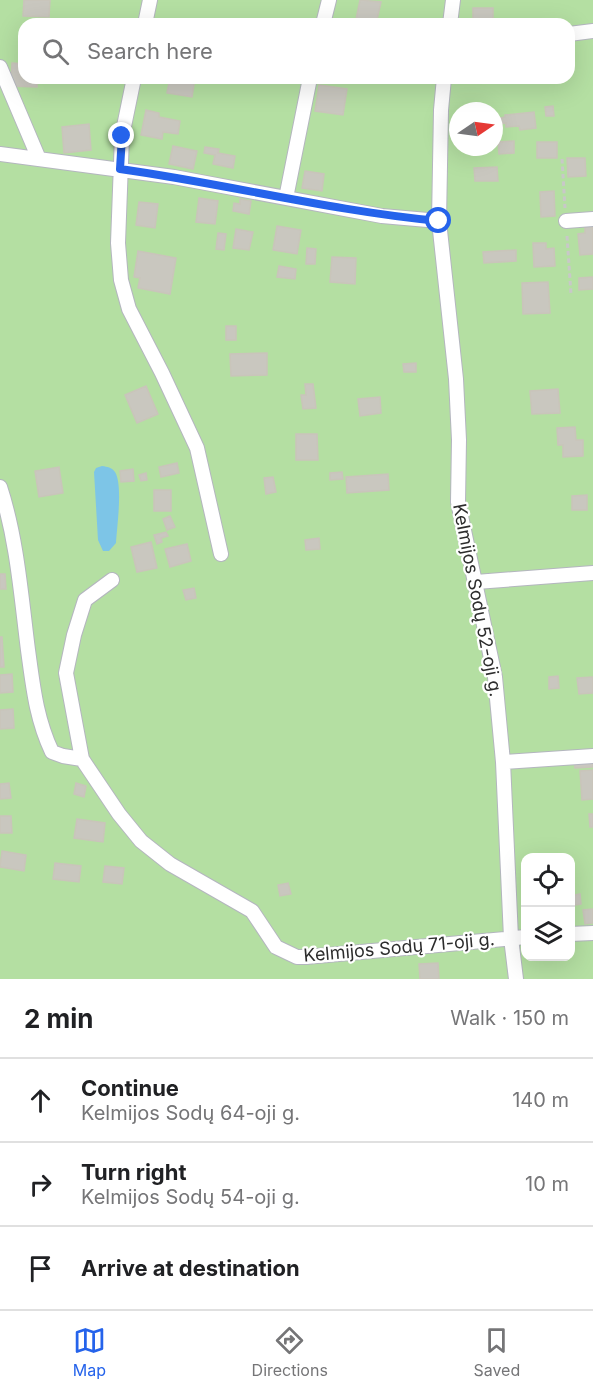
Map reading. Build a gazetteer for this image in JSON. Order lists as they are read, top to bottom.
{
  "streets": {
    "street": ["Kelmijos Sodų 52-oji g.", "Kelmijos Sodų 71-oji g."]
  },
  "crossings": [
    ["Kelmijos Sodų 52-oji g.", "Kelmijos Sodų 71-oji g."]
  ],
  "north": "right",
  "page": {
    "search": "Search here",
    "heading": ["2 min", "Walk · 150 m"],
    "list": [
      ["Continue", "Kelmijos Sodų 64-oji g.", "140 m"],
      ["Turn right", "Kelmijos Sodų 54-oji g.", "10 m"],
      "Arrive at destination"
    ],
    "nav": ["Map", "Directions", "Saved"]
  }
}
